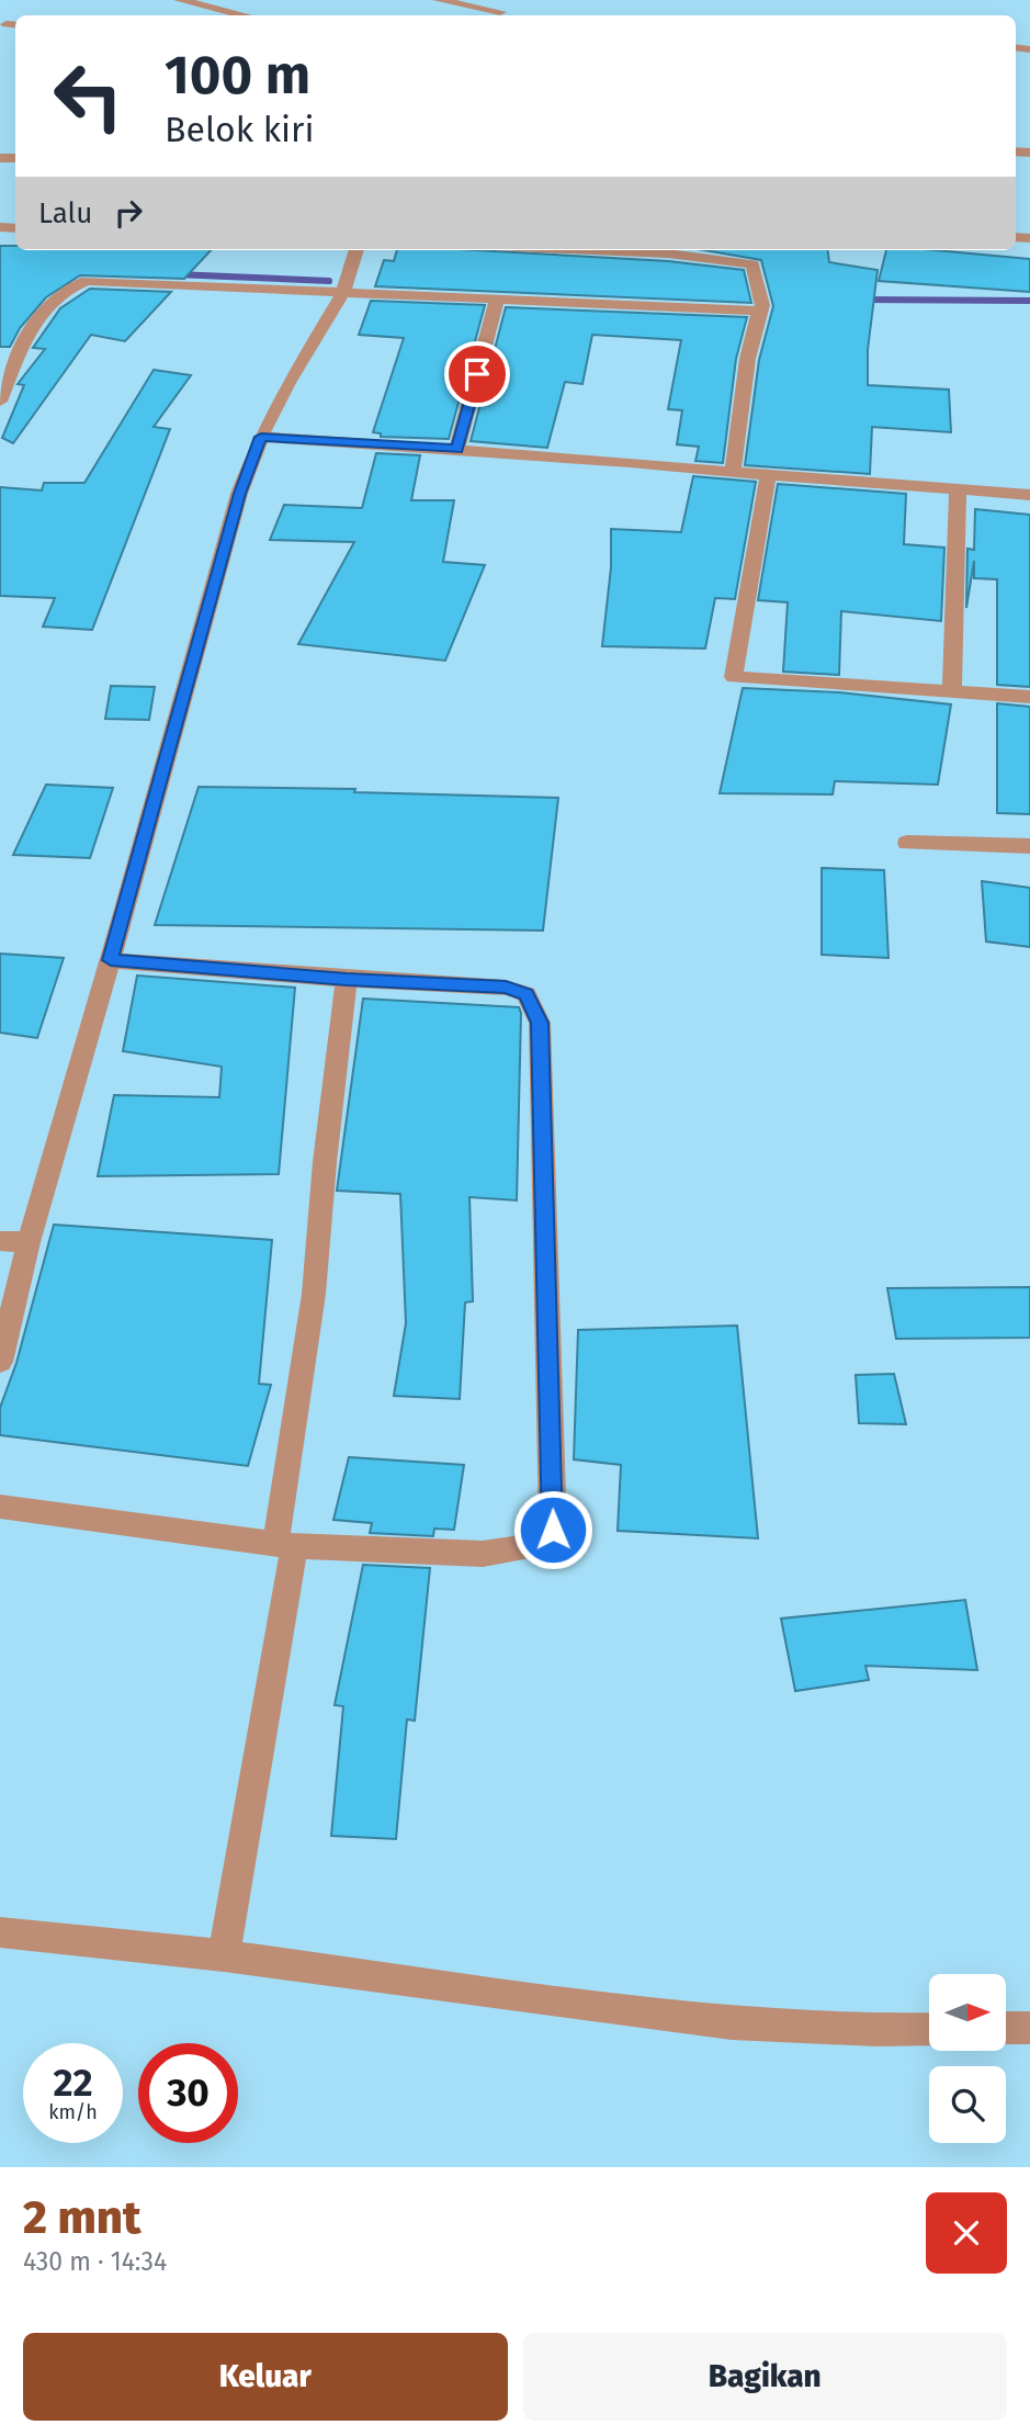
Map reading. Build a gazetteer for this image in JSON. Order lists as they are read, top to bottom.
{
  "north": "right",
  "page": {
    "turn": ["100 m", "Belok kiri"],
    "then": "Lalu",
    "speed": "22 km/h",
    "limit": "30",
    "heading": ["2 mnt", "430 m · 14:34"],
    "buttons": ["Keluar", "Bagikan"]
  }
}
